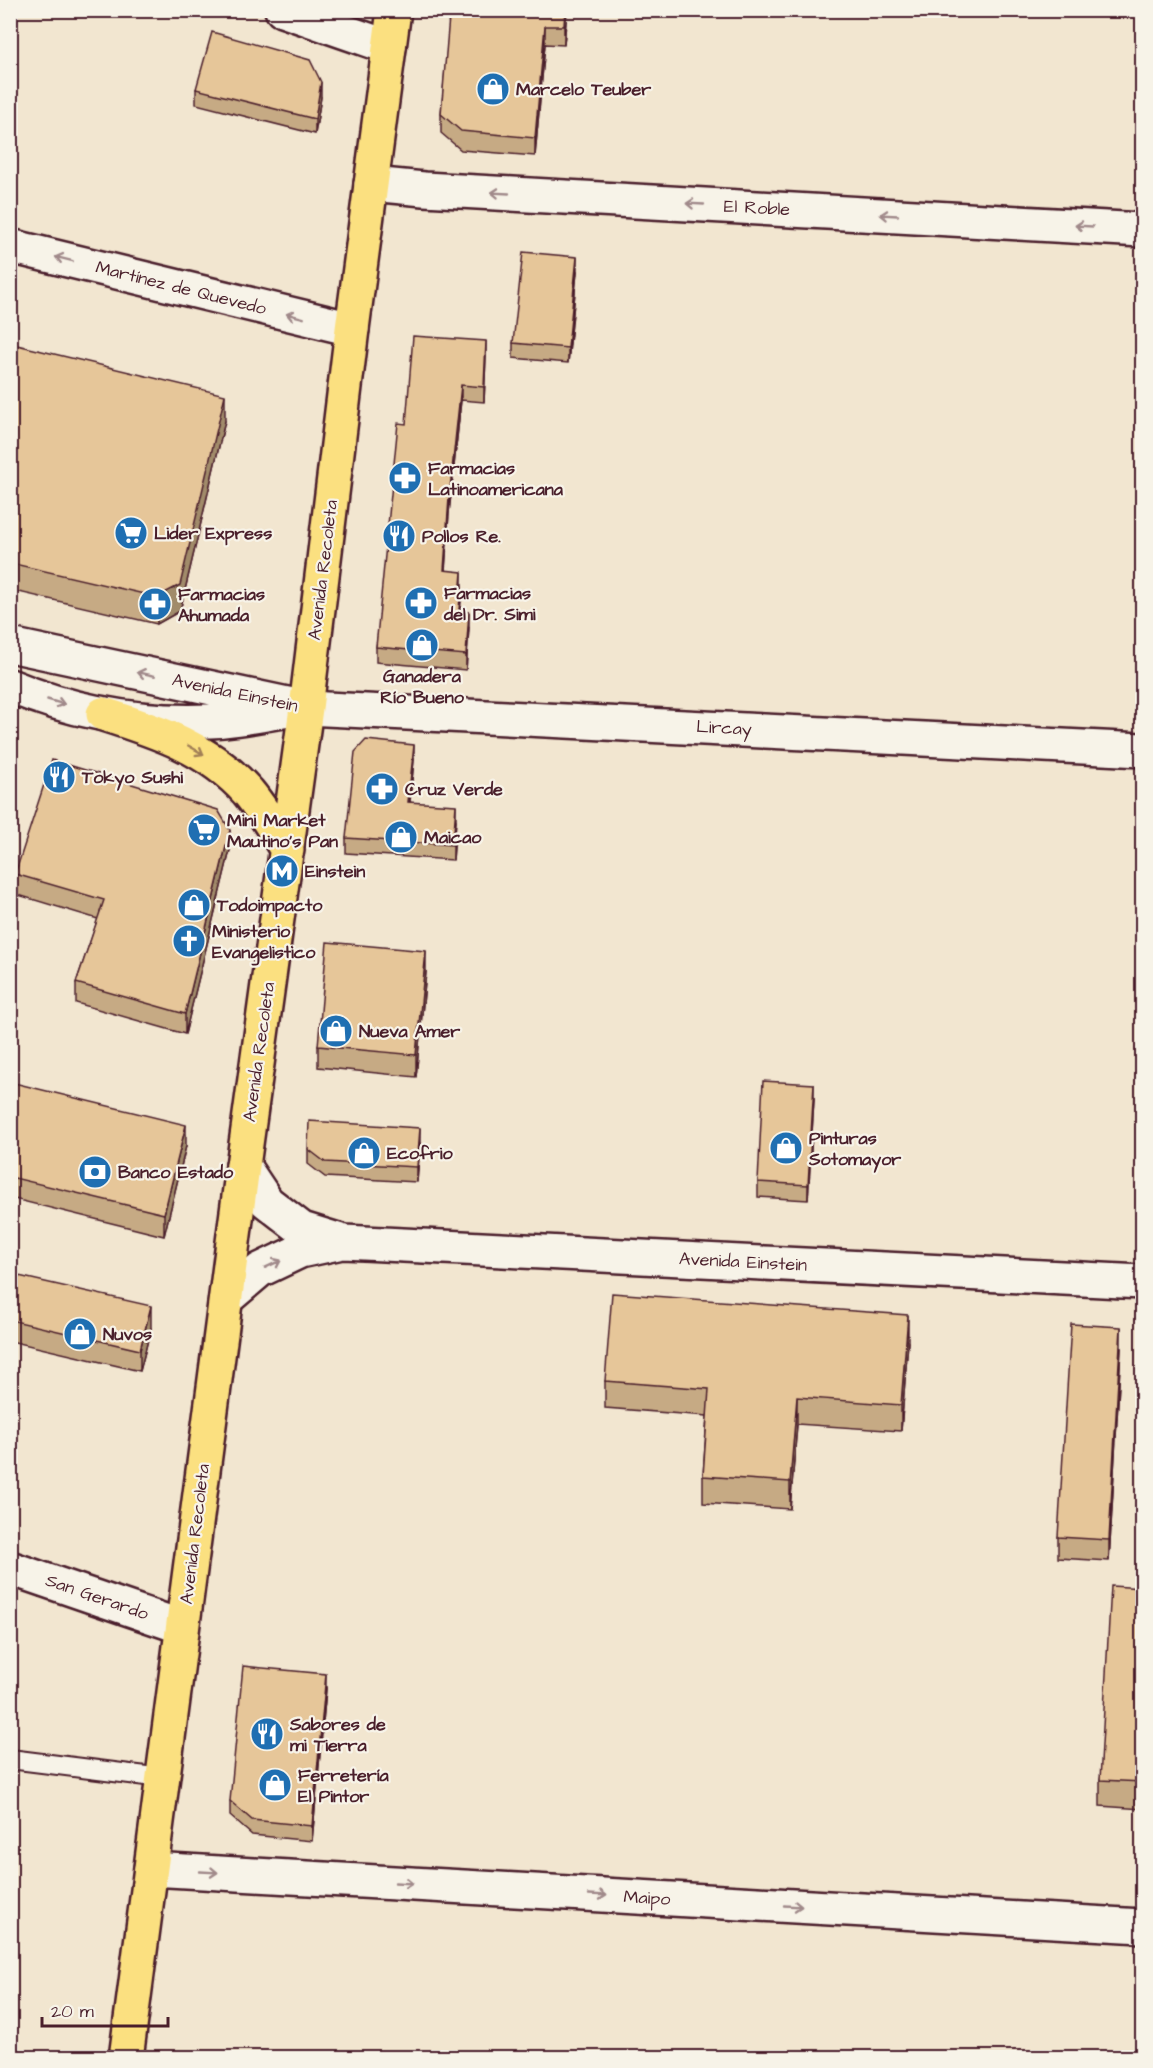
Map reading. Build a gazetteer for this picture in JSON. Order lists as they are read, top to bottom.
{
  "streets": {
    "main road": ["Avenida Recoleta"],
    "street": [
      "El Roble",
      "Martínez de Quevedo",
      "Avenida Einstein",
      "Lircay",
      "San Gerardo",
      "Maipo"
    ]
  },
  "crossings": [
    ["El Roble", "Avenida Recoleta"],
    ["Martínez de Quevedo", "Avenida Recoleta"],
    ["Avenida Recoleta", "Avenida Einstein"],
    ["Avenida Recoleta", "Lircay"],
    ["Avenida Recoleta", "San Gerardo"],
    ["Avenida Recoleta", "Maipo"],
    ["Avenida Einstein", "Lircay"]
  ],
  "one_way": ["El Roble", "Maipo"],
  "places": {
    "shop": [
      "Marcelo Teuber",
      "Ganadera Río Bueno",
      "Maicao",
      "Todoimpacto",
      "Nueva Amer",
      "Pinturas Sotomayor",
      "Ecofrio",
      "Nuvos",
      "Ferretería El Pintor"
    ],
    "pharmacy": [
      "Farmacias Latinoamericana",
      "Farmacias del Dr. Simi",
      "Farmacias Ahumada",
      "Cruz Verde"
    ],
    "supermarket": ["Lider Express", "Mini Market Mautino's Pan"],
    "restaurant": ["Pollos Re.", "Tokyo Sushi", "Sabores de mi Tierra"],
    "metro station": ["Einstein"],
    "church": ["Ministerio Evangelistico"],
    "bank": ["Banco Estado"]
  },
  "scale_bar": "20 m"
}
